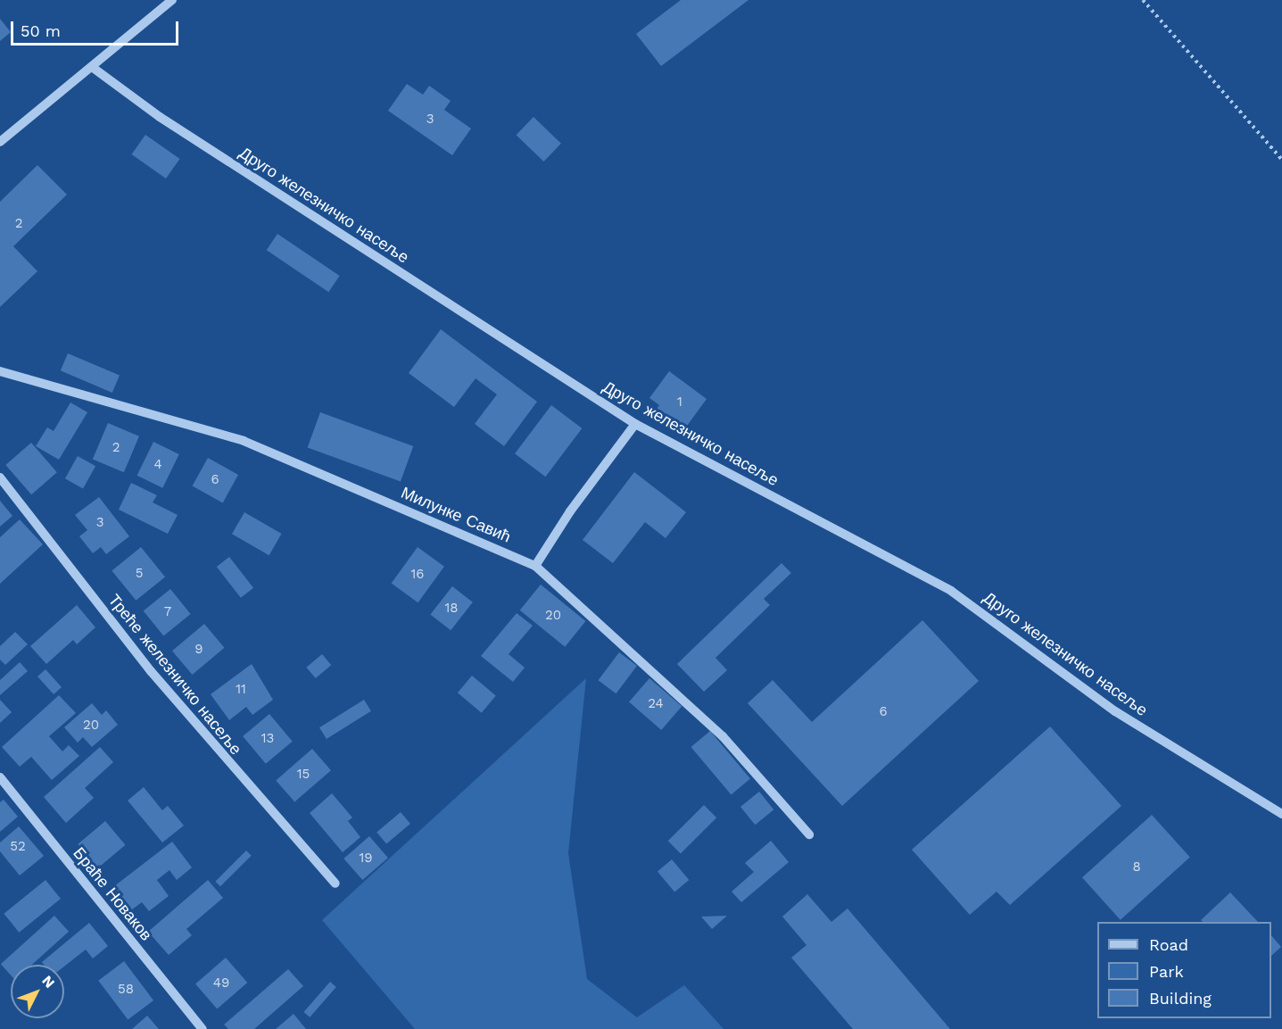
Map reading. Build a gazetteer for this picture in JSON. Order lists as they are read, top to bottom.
{
  "streets": {
    "street": [
      "Друго железничко насеље",
      "Милунке Савић",
      "Треће железничко насеље",
      "Браће Новаков"
    ]
  },
  "house_numbers": [
    "3",
    "2",
    "1",
    "2",
    "4",
    "6",
    "3",
    "5",
    "16",
    "18",
    "7",
    "20",
    "9",
    "11",
    "24",
    "6",
    "20",
    "13",
    "15",
    "52",
    "19",
    "8",
    "49",
    "58"
  ],
  "legend": ["Road", "Park", "Building"],
  "scale_bar": "50 m",
  "north": "top right"
}
